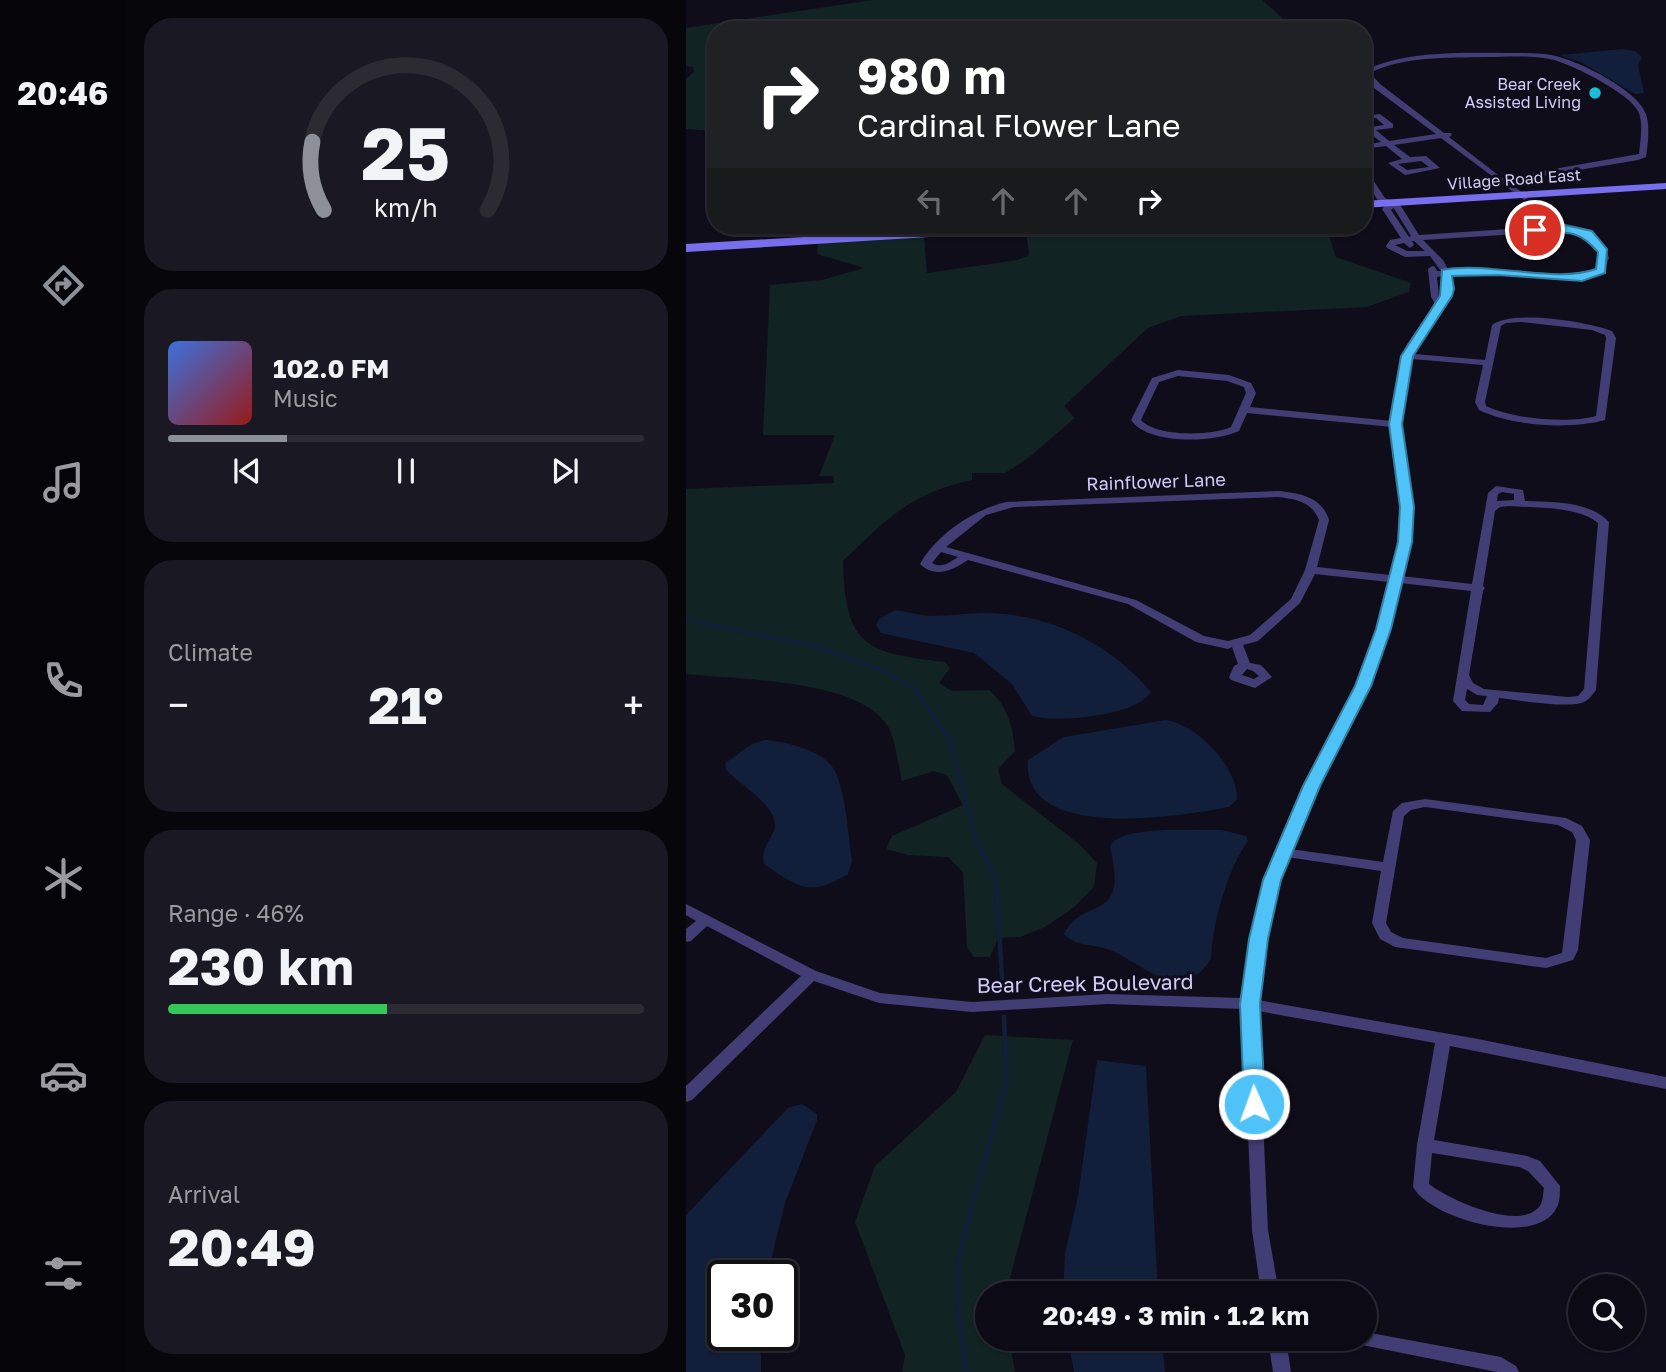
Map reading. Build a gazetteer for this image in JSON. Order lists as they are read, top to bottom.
{
  "streets": {
    "main road": ["Village Road East"],
    "street": ["Rainflower Lane", "Bear Creek Boulevard"]
  },
  "places": ["Bear Creek Assisted Living"],
  "page": {
    "tabs": "20:46",
    "turn": ["980 m", "Cardinal Flower Lane"],
    "song": ["102.0 FM", "Music"],
    "tile": [
      "Climate",
      ["Range · 46%", "230 km"],
      ["Arrival", "20:49"]
    ],
    "heat": ["−", "21°", "+"],
    "limit": "30",
    "trip": "20:49 · 3 min · 1.2 km",
    "gauge": ["25", "km/h"]
  }
}
